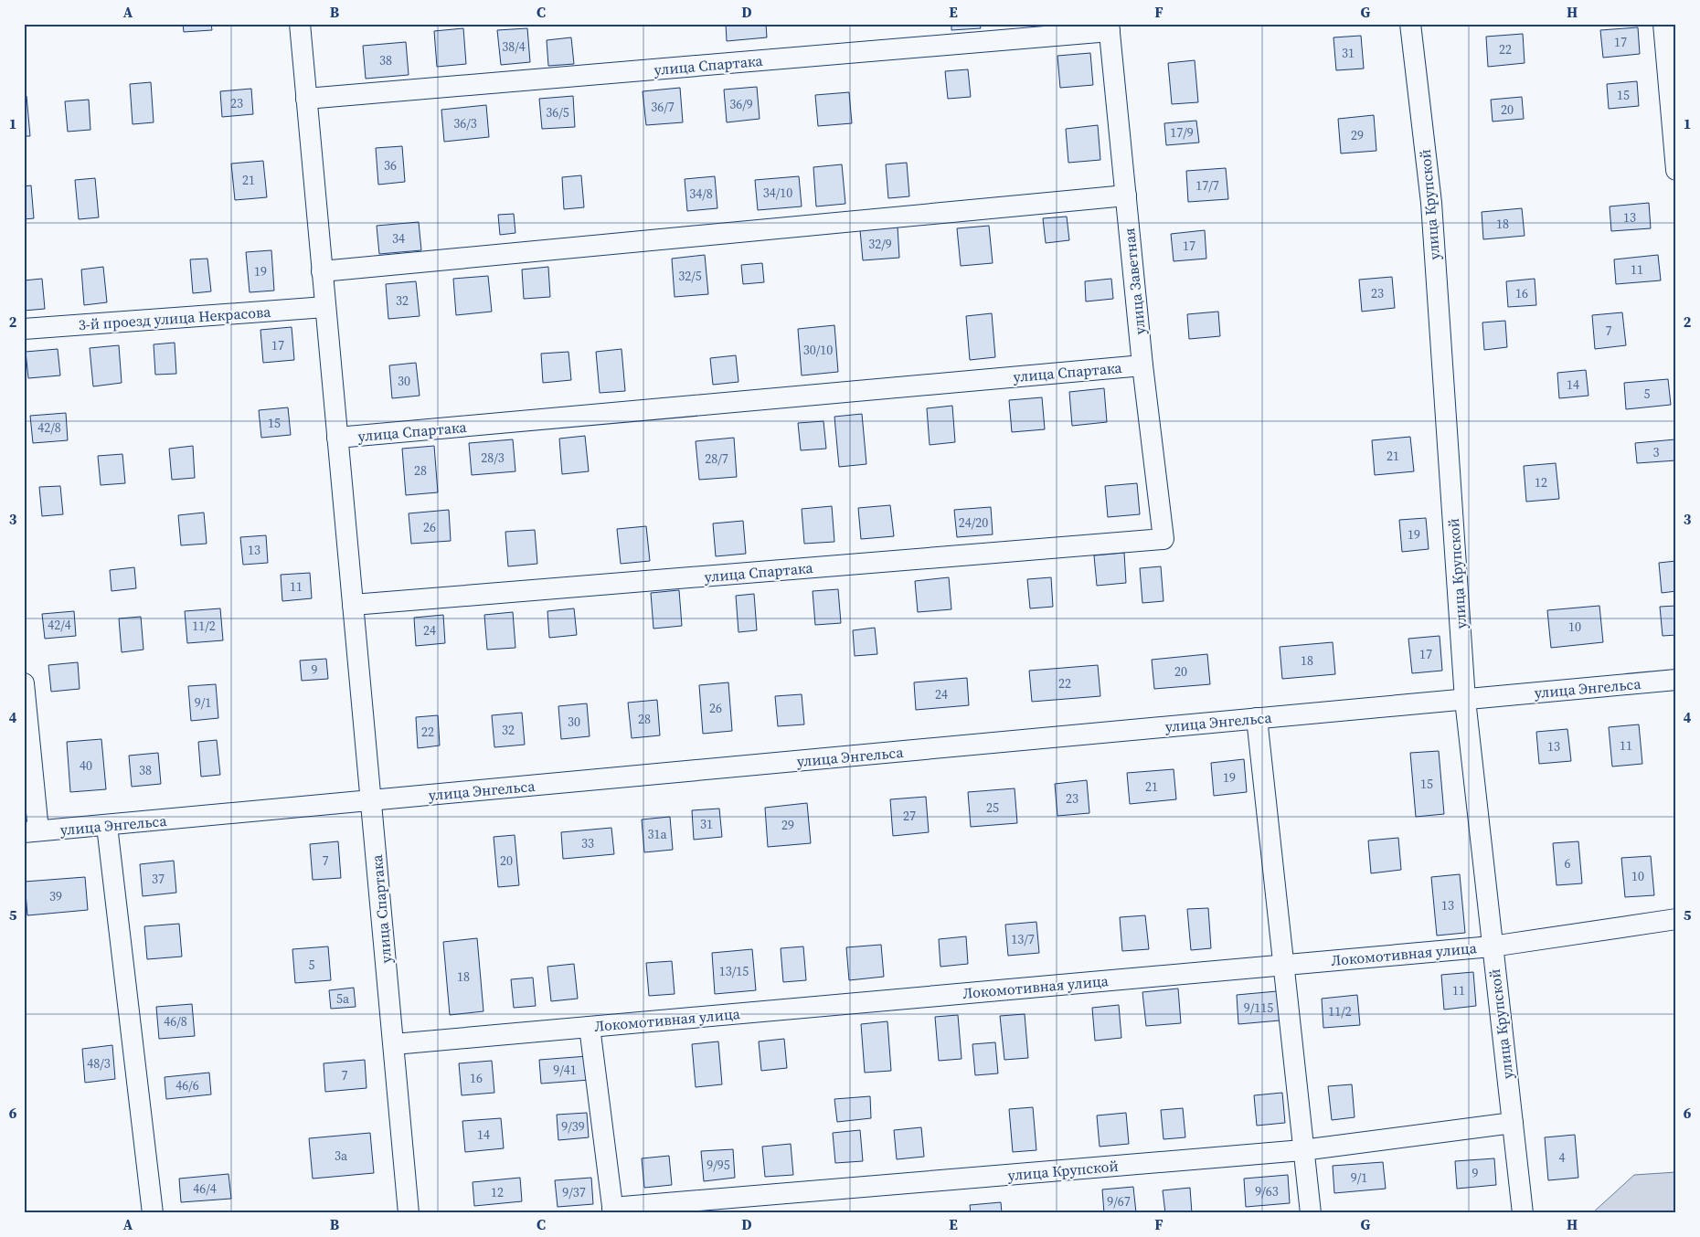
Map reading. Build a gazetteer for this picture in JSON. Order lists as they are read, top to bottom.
{
  "streets": {
    "street": [
      "улица Спартака",
      "улица Крупской",
      "улица Заветная",
      "3-й проезд улица Некрасова",
      "улица Энгельса",
      "Локомотивная улица"
    ]
  },
  "crossings": [
    ["улица Спартака", "улица Заветная"],
    ["улица Спартака", "3-й проезд улица Некрасова"],
    ["улица Спартака", "улица Энгельса"],
    ["улица Спартака", "Локомотивная улица"],
    ["улица Крупской", "улица Энгельса"],
    ["улица Крупской", "Локомотивная улица"]
  ],
  "house_numbers": [
    "17",
    "38/4",
    "22",
    "31",
    "38",
    "15",
    "23",
    "36/9",
    "36/7",
    "20",
    "36/5",
    "36/3",
    "17/9",
    "29",
    "36",
    "21",
    "17/7",
    "34/10",
    "34/8",
    "13",
    "18",
    "34",
    "32/9",
    "17",
    "11",
    "19",
    "32/5",
    "23",
    "16",
    "32",
    "7",
    "17",
    "30/10",
    "30",
    "14",
    "5",
    "15",
    "42/8",
    "3",
    "21",
    "28/3",
    "28/7",
    "28",
    "12",
    "24/20",
    "26",
    "19",
    "13",
    "11",
    "42/4",
    "11/2",
    "10",
    "24",
    "17",
    "18",
    "9",
    "20",
    "22",
    "24",
    "9/1",
    "26",
    "28",
    "30",
    "32",
    "22",
    "11",
    "13",
    "40",
    "38",
    "19",
    "15",
    "21",
    "23",
    "25",
    "27",
    "31",
    "29",
    "31а",
    "33",
    "7",
    "20",
    "6",
    "10",
    "37",
    "39",
    "13",
    "13/7",
    "5",
    "13/15",
    "18",
    "11",
    "5а",
    "9/115",
    "11/2",
    "46/8",
    "48/3",
    "9/41",
    "7",
    "16",
    "46/6",
    "9/39",
    "14",
    "3а",
    "4",
    "9/95",
    "9",
    "9/1",
    "46/4",
    "9/63",
    "12",
    "9/37",
    "9/67"
  ],
  "grid": {
    "columns": [
      "A",
      "B",
      "C",
      "D",
      "E",
      "F",
      "G",
      "H"
    ],
    "rows": [
      "1",
      "2",
      "3",
      "4",
      "5",
      "6"
    ]
  }
}
